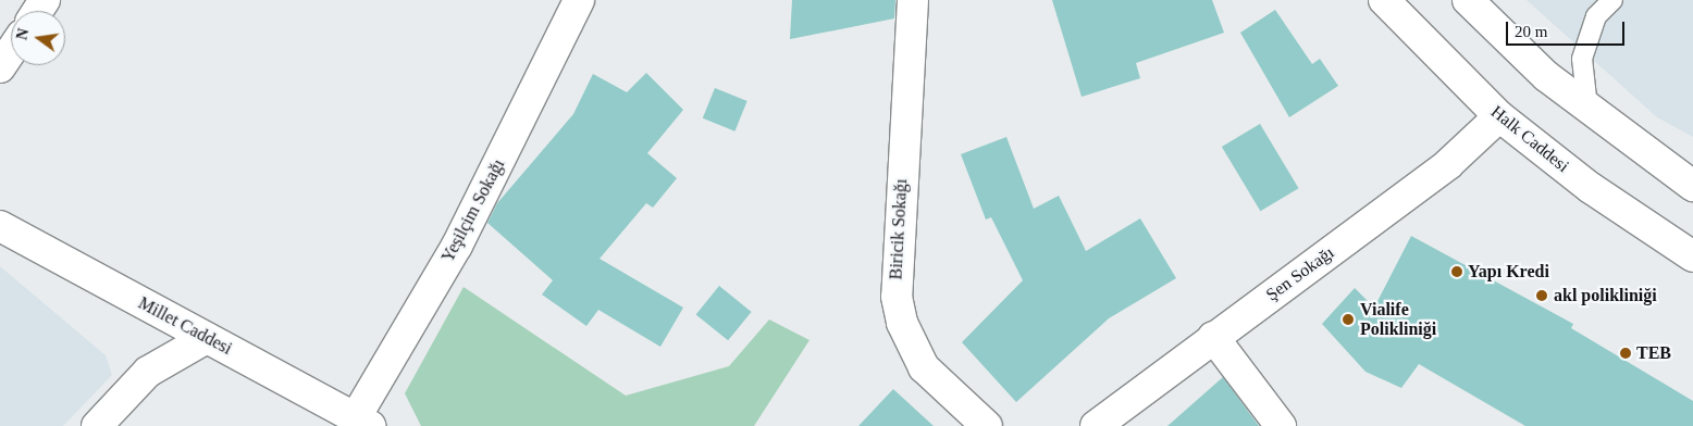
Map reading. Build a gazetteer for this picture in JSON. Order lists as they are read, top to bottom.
{
  "streets": {
    "street": [
      "Halk Caddesi",
      "Yeşilçim Sokağı",
      "Biricik Sokağı",
      "Şen Sokağı",
      "Millet Caddesi"
    ]
  },
  "crossings": [
    ["Halk Caddesi", "Şen Sokağı"],
    ["Yeşilçim Sokağı", "Millet Caddesi"]
  ],
  "places": [
    "Yapı Kredi",
    "akl polikliniği",
    "Vialife Polikliniği",
    "TEB"
  ],
  "scale_bar": "20 m",
  "north": "left"
}
